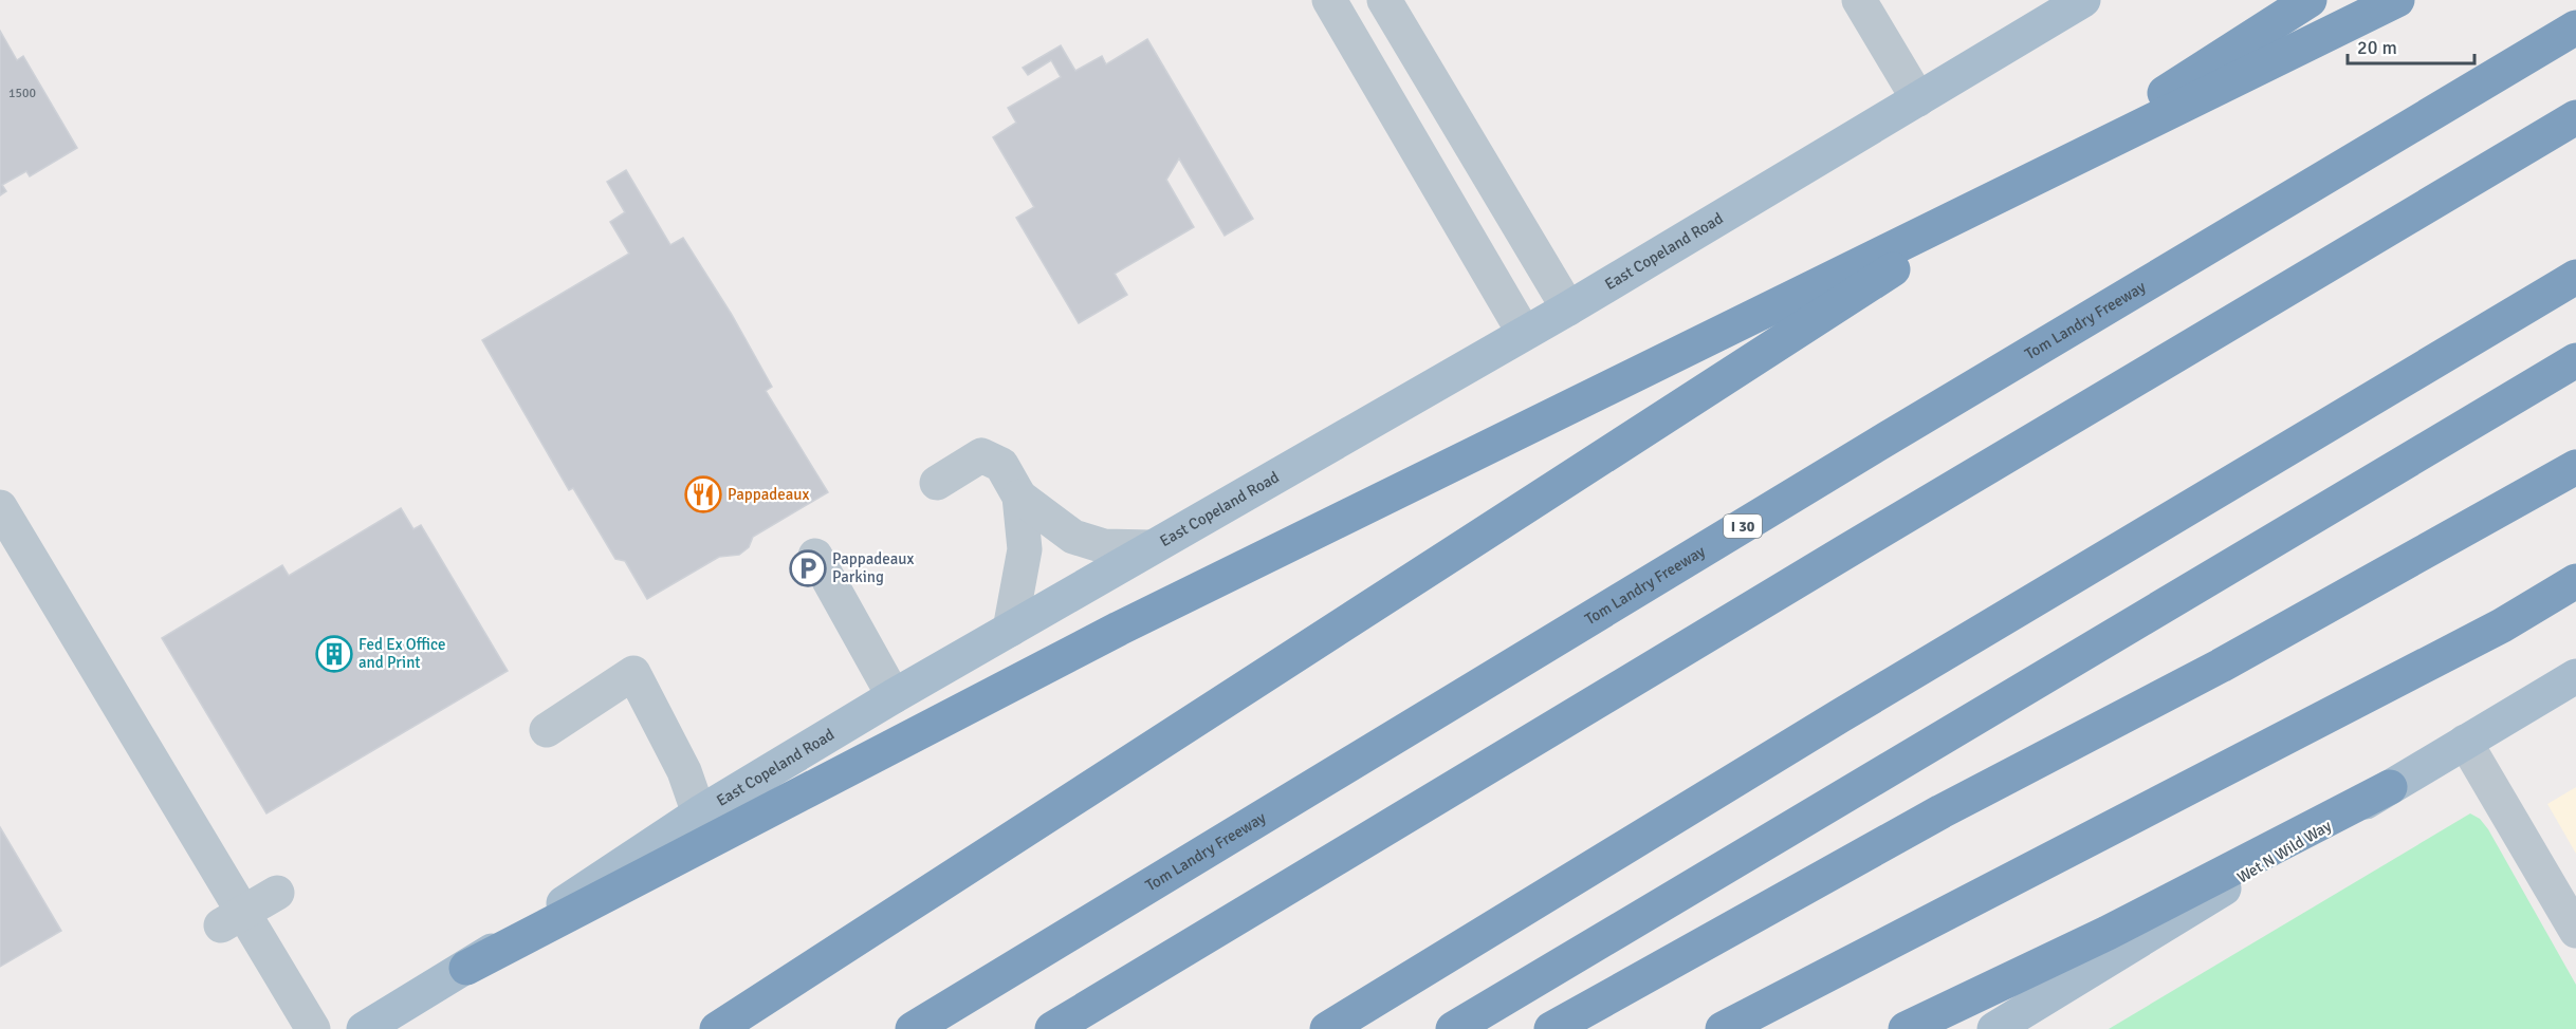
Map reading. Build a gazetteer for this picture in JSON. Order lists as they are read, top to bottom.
{
  "streets": {
    "highway": ["Tom Landry Freeway", "I 30"],
    "main road": ["East Copeland Road", "Wet N Wild Way"]
  },
  "places": {
    "restaurant": ["Pappadeaux"],
    "parking": ["Pappadeaux Parking"],
    "building": ["Fed Ex Office and Print"]
  },
  "house_numbers": ["1500"],
  "scale_bar": "20 m"
}
